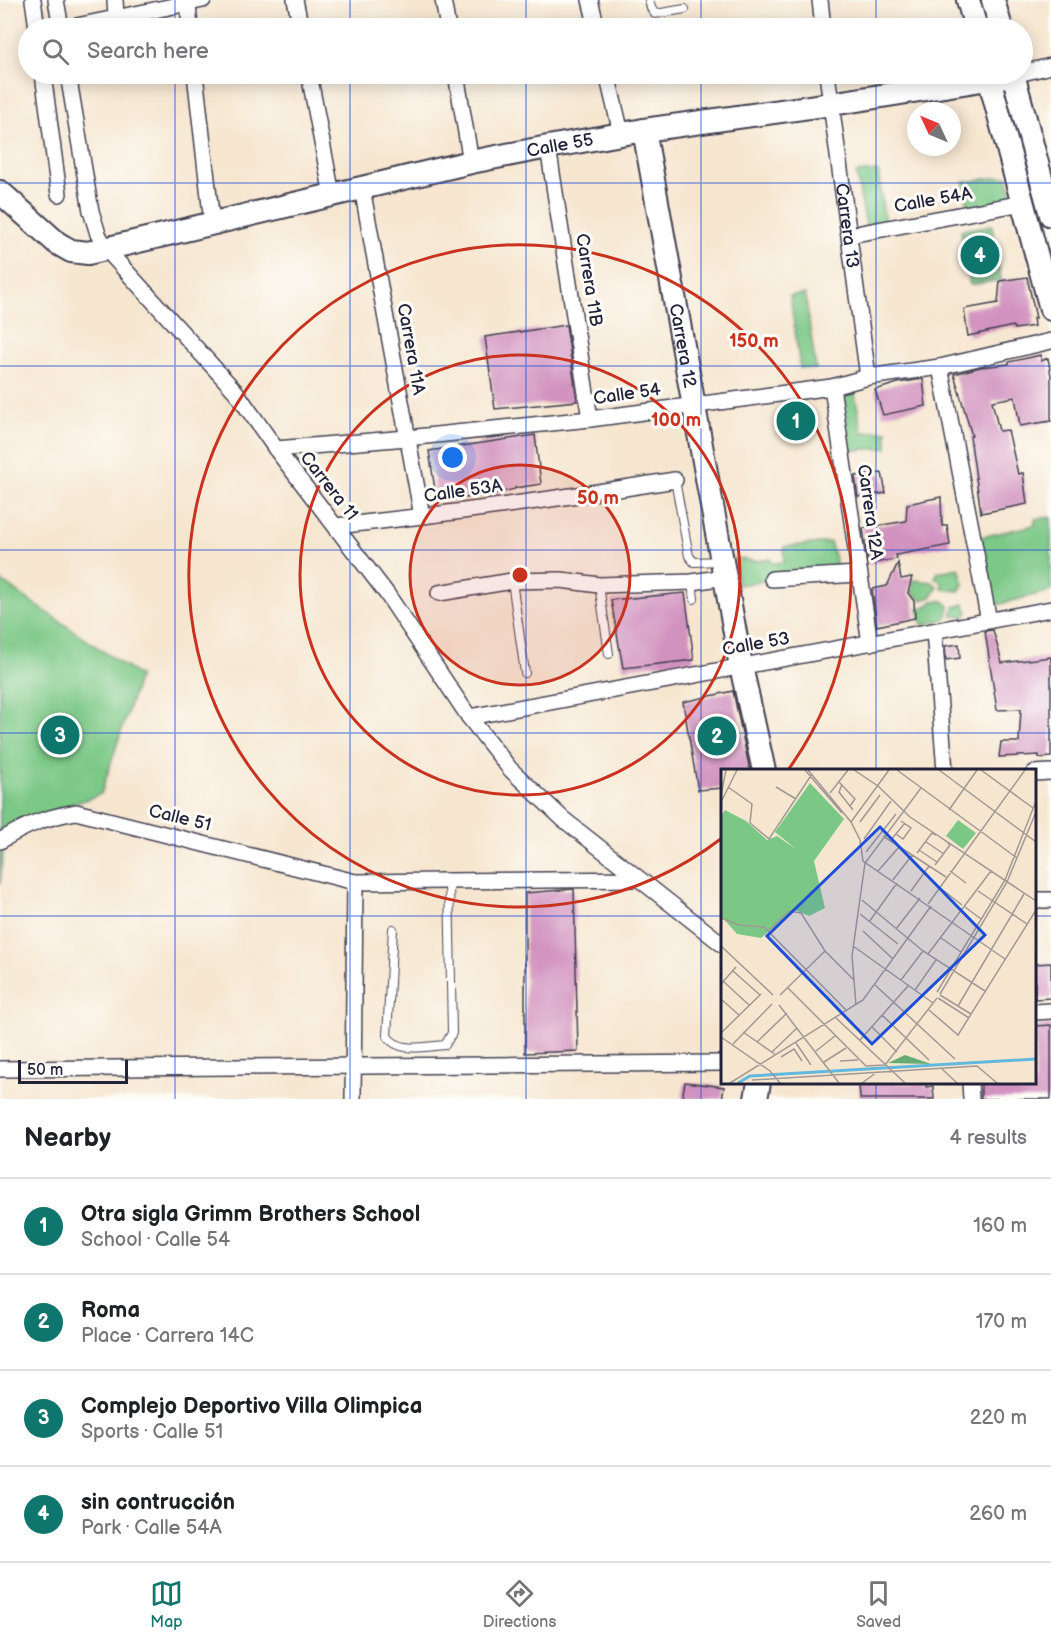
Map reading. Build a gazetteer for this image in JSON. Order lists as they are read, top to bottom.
{
  "streets": {
    "street": [
      "Calle 55",
      "Calle 54A",
      "Carrera 13",
      "Carrera 11B",
      "Carrera 12",
      "Carrera 11A",
      "Calle 54",
      "Carrera 11",
      "Calle 53A",
      "Carrera 12A",
      "Calle 53",
      "Calle 51"
    ]
  },
  "crossings": [
    ["Calle 55", "Carrera 13"],
    ["Calle 55", "Carrera 11B"],
    ["Calle 55", "Carrera 12"],
    ["Calle 55", "Carrera 11A"],
    ["Calle 55", "Carrera 11"],
    ["Calle 54A", "Carrera 13"],
    ["Carrera 13", "Calle 54"],
    ["Carrera 11B", "Calle 54"],
    ["Carrera 12", "Calle 54"],
    ["Carrera 12", "Calle 53"],
    ["Carrera 11A", "Calle 54"],
    ["Carrera 11A", "Calle 53A"],
    ["Calle 54", "Carrera 11"],
    ["Calle 54", "Carrera 12A"],
    ["Carrera 11", "Calle 53A"],
    ["Carrera 11", "Calle 53"],
    ["Carrera 11", "Calle 51"],
    ["Carrera 12A", "Calle 53"]
  ],
  "scale_bar": "50 m",
  "north": "top left",
  "page": {
    "search": "Search here",
    "pins": [
      "4",
      "1",
      "3",
      "2"
    ],
    "scale": "50 m",
    "heading": ["Nearby", "4 results"],
    "list": [
      {
        "mark": "1",
        "name": "Otra sigla Grimm Brothers School",
        "note": "School · Calle 54",
        "value": "160 m"
      },
      {
        "mark": "2",
        "name": "Roma",
        "note": "Place · Carrera 14C",
        "value": "170 m"
      },
      {
        "mark": "3",
        "name": "Complejo Deportivo Villa Olimpica",
        "note": "Sports · Calle 51",
        "value": "220 m"
      },
      {
        "mark": "4",
        "name": "sin contrucción",
        "note": "Park · Calle 54A",
        "value": "260 m"
      }
    ],
    "nav": ["Map", "Directions", "Saved"]
  },
  "rings": ["150 m", "100 m", "50 m"]
}
